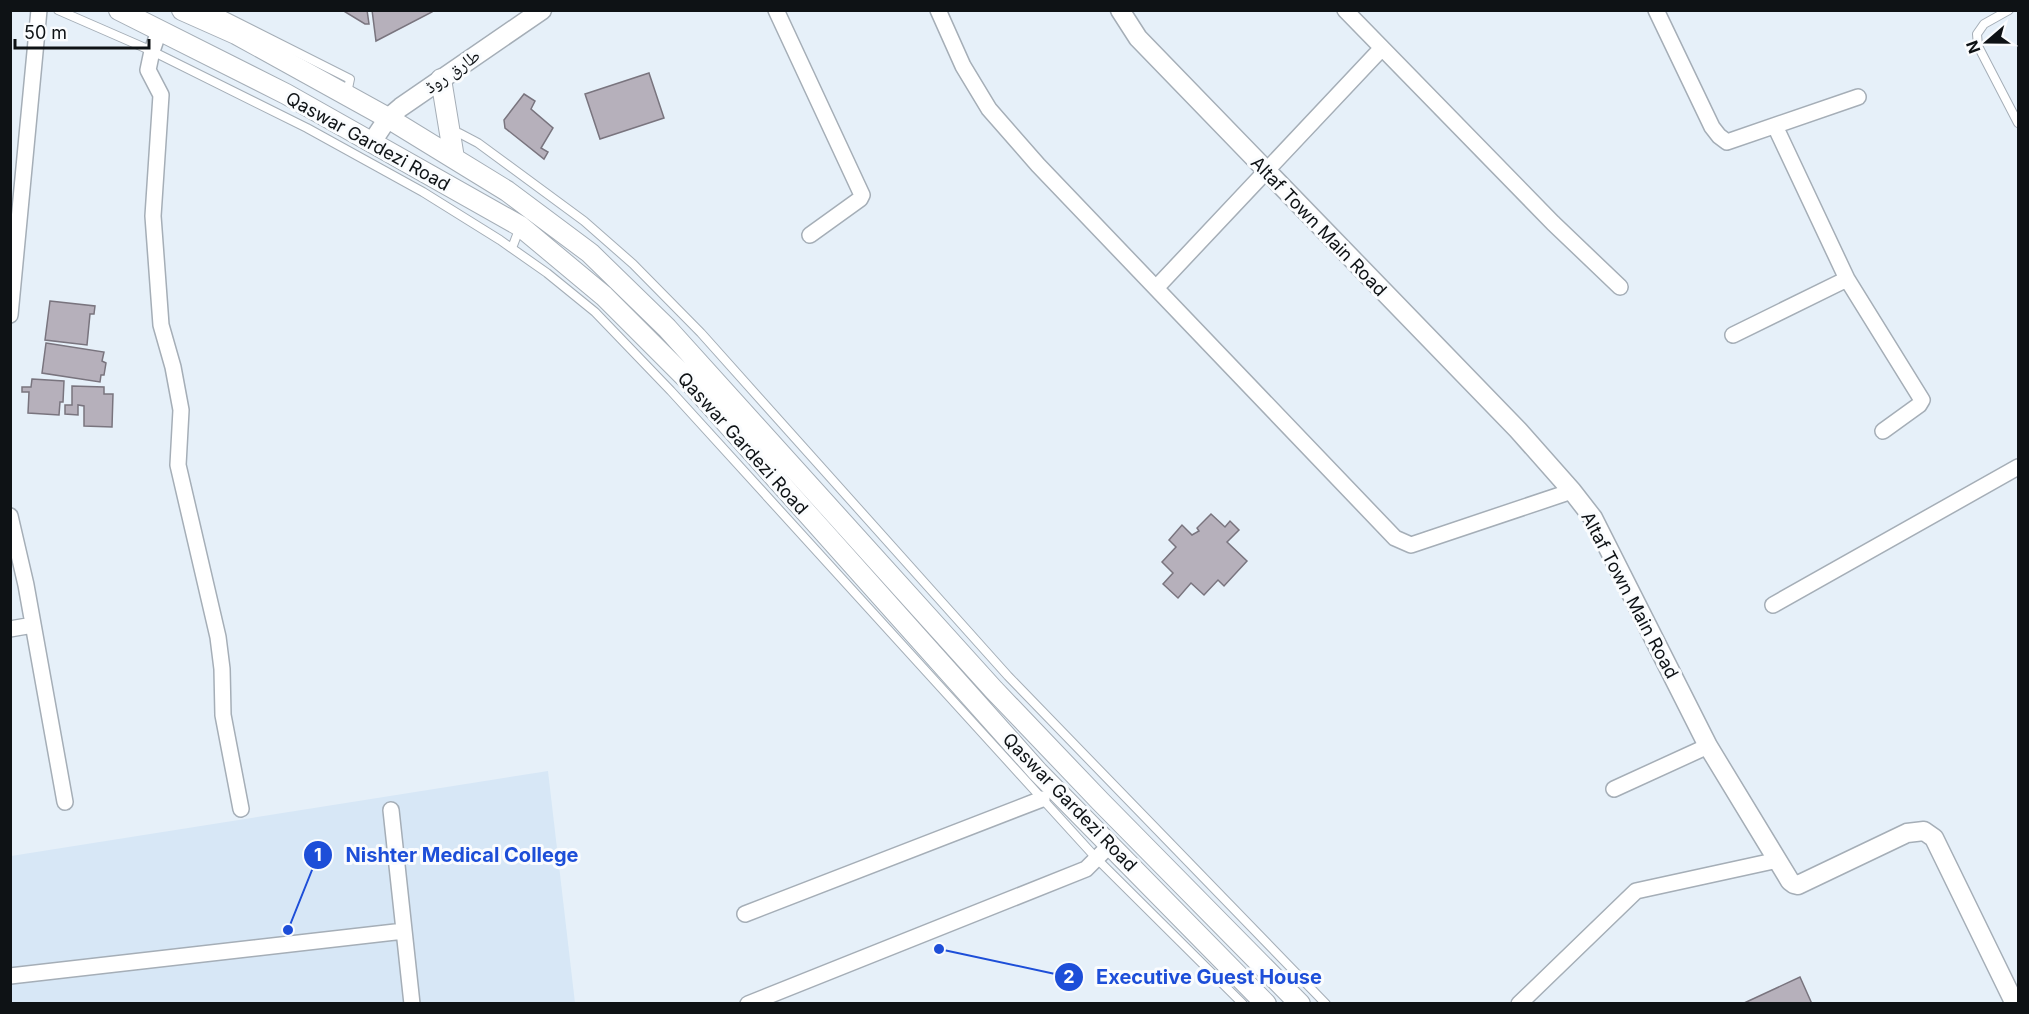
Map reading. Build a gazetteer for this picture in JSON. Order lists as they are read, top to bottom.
{
  "streets": {
    "main road": ["Qaswar Gardezi Road"],
    "street": ["طارق روڈ", "Altaf Town Main Road"]
  },
  "crossings": [
    ["طارق روڈ", "Qaswar Gardezi Road"]
  ],
  "places": ["Nishter Medical College", "Executive Guest House"],
  "scale_bar": "50 m",
  "north": "left"
}
